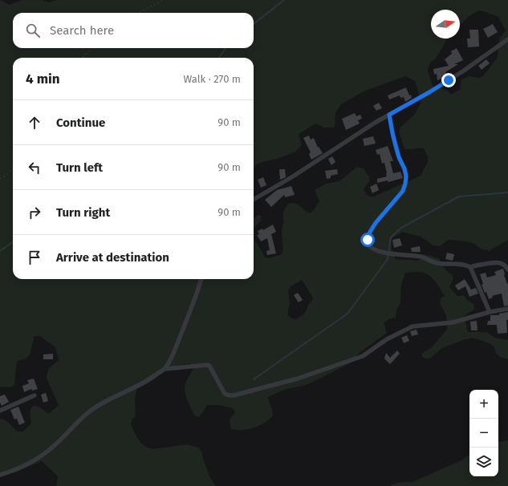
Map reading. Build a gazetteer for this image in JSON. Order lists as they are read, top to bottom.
{
  "north": "right",
  "page": {
    "search": "Search here",
    "heading": ["4 min", "Walk · 270 m"],
    "list": [
      ["Continue", "90 m"],
      ["Turn left", "90 m"],
      ["Turn right", "90 m"],
      "Arrive at destination"
    ],
    "map_buttons": ["+", "−"]
  }
}
